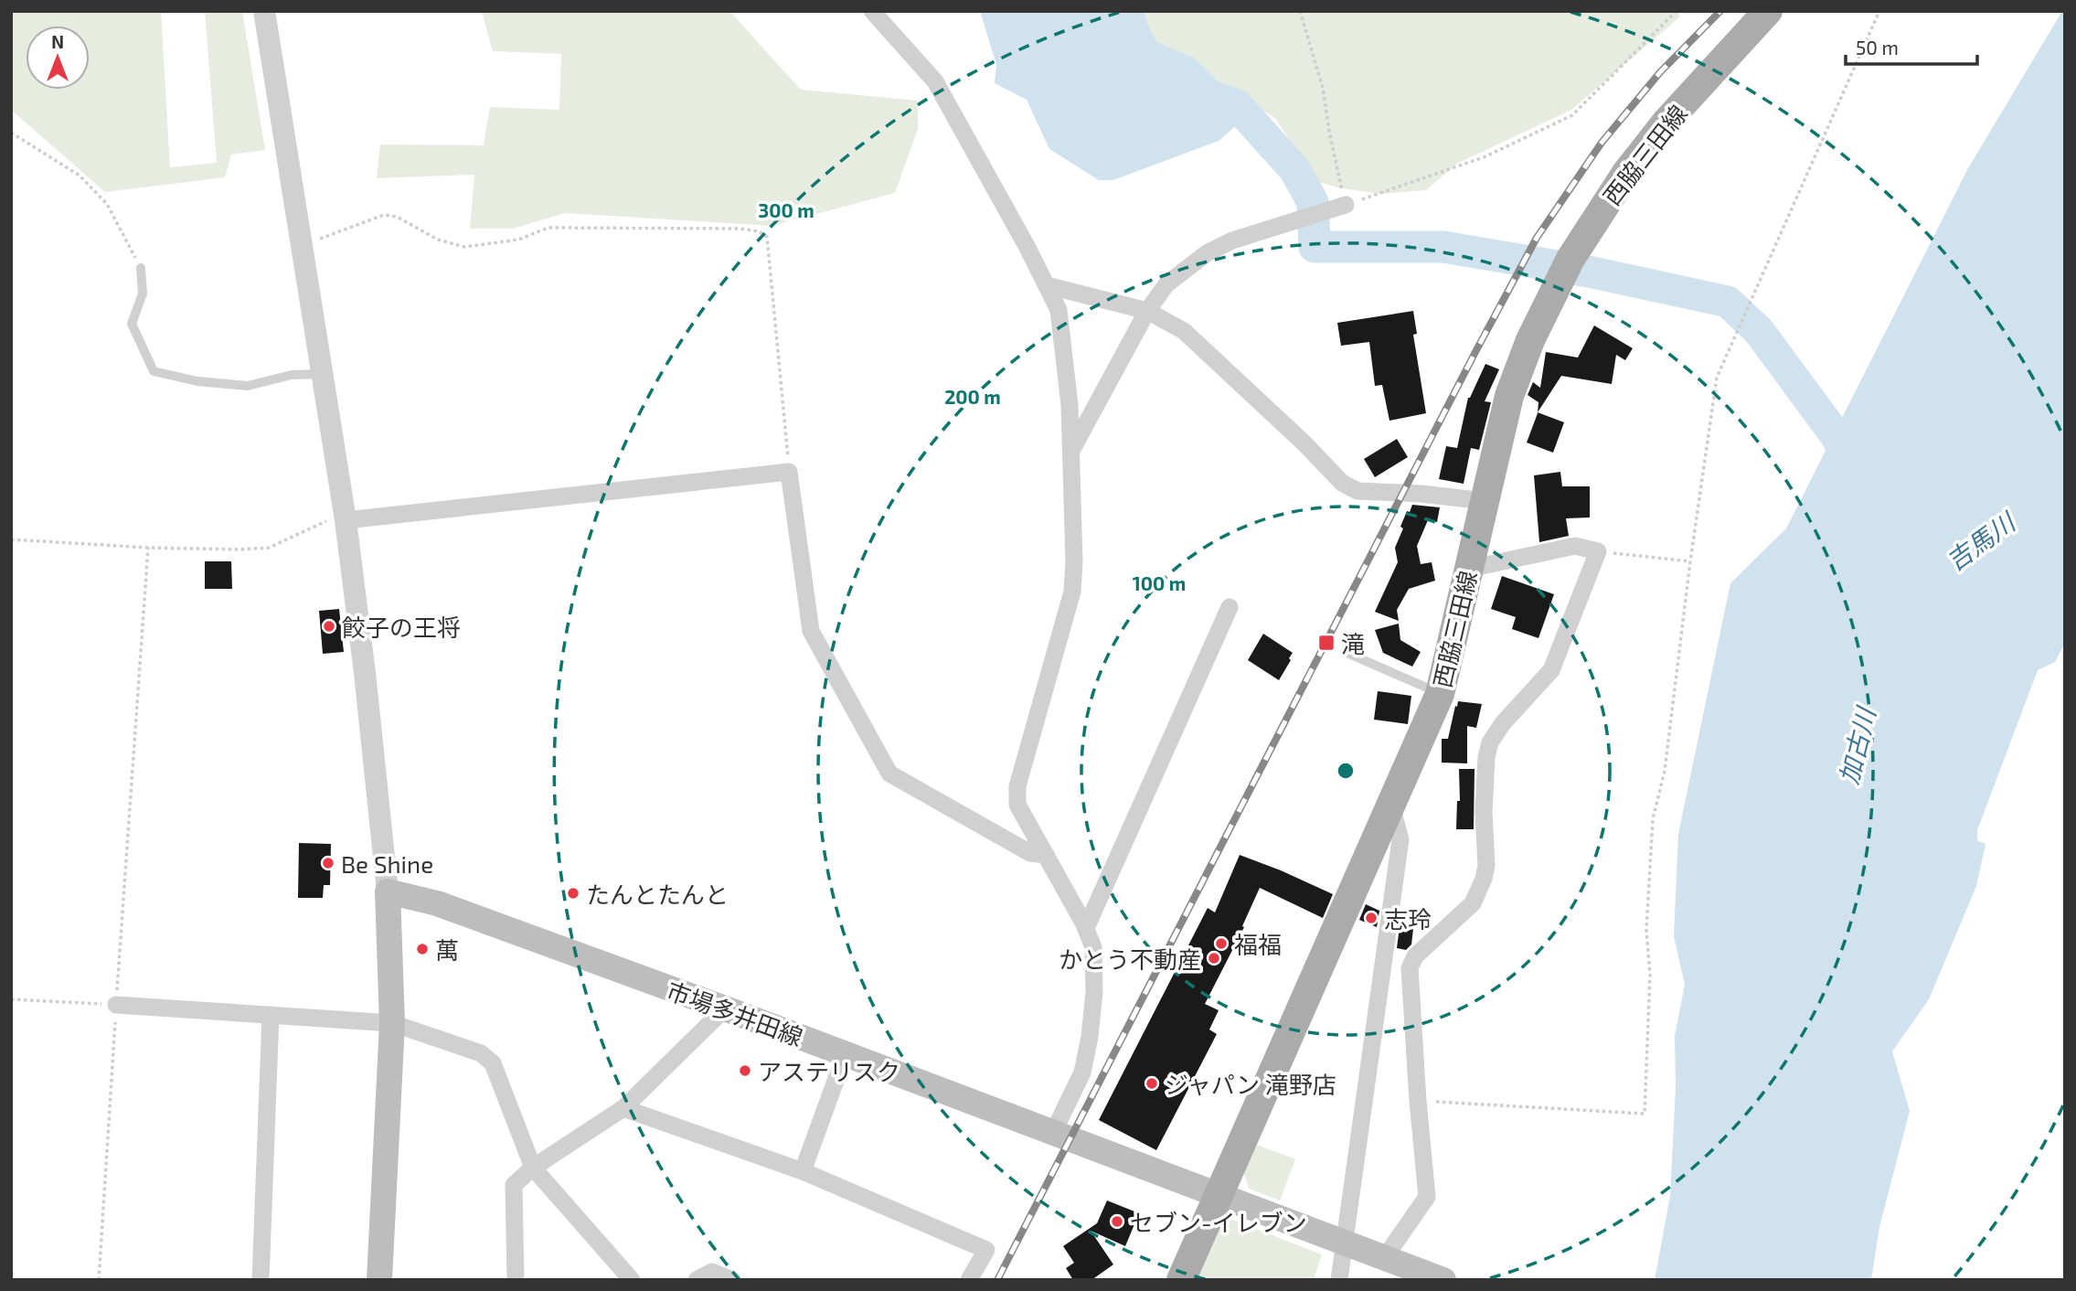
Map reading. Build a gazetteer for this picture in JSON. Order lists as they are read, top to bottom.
{
  "streets": {
    "main road": ["西脇三田線", "市場多井田線"]
  },
  "crossings": [
    ["西脇三田線", "市場多井田線"]
  ],
  "water": ["吉馬川", "加古川"],
  "places": {
    "other": [
      "餃子の王将",
      "Be Shine",
      "たんとたんと",
      "志玲",
      "福福",
      "萬",
      "かとう不動産",
      "アステリスク",
      "ジャパン 滝野店",
      "セブン-イレブン"
    ],
    "transit": ["滝"]
  },
  "scale_bar": "50 m",
  "north": "top",
  "rings": ["300 m", "200 m", "100 m"]
}
